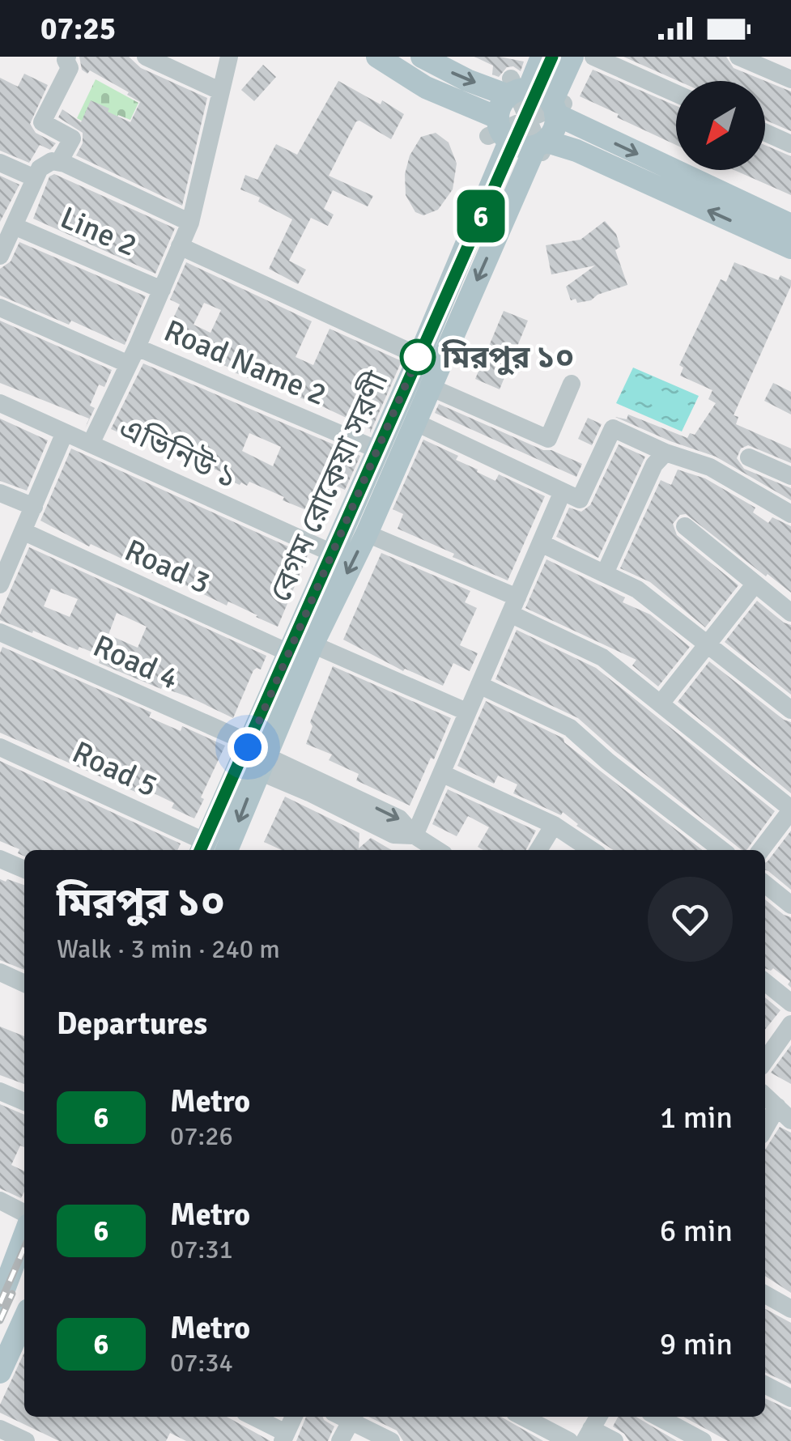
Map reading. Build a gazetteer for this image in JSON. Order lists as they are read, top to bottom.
{
  "streets": {
    "main road": ["বেগম রোকেয়া সরণী"],
    "street": [
      "Line 2",
      "Road Name 2",
      "এভিনিউ ১",
      "Road 3",
      "Road 4",
      "Road 5"
    ]
  },
  "crossings": [
    ["Road Name 2", "বেগম রোকেয়া সরণী"],
    ["এভিনিউ ১", "বেগম রোকেয়া সরণী"],
    ["বেগম রোকেয়া সরণী", "Road 3"],
    ["বেগম রোকেয়া সরণী", "Road 4"],
    ["বেগম রোকেয়া সরণী", "Road 5"]
  ],
  "places": ["মিরপুর ১০"],
  "lines": ["metro line 6"],
  "north": "bottom left",
  "page": {
    "status": "07:25",
    "on_map": "6",
    "heading": [
      ["মিরপুর ১০", "Walk · 3 min · 240 m"],
      "Departures"
    ],
    "list": [
      {
        "mark": "6",
        "name": "Metro",
        "note": "07:26",
        "value": "1 min"
      },
      {
        "mark": "6",
        "name": "Metro",
        "note": "07:31",
        "value": "6 min"
      },
      {
        "mark": "6",
        "name": "Metro",
        "note": "07:34",
        "value": "9 min"
      }
    ]
  }
}
